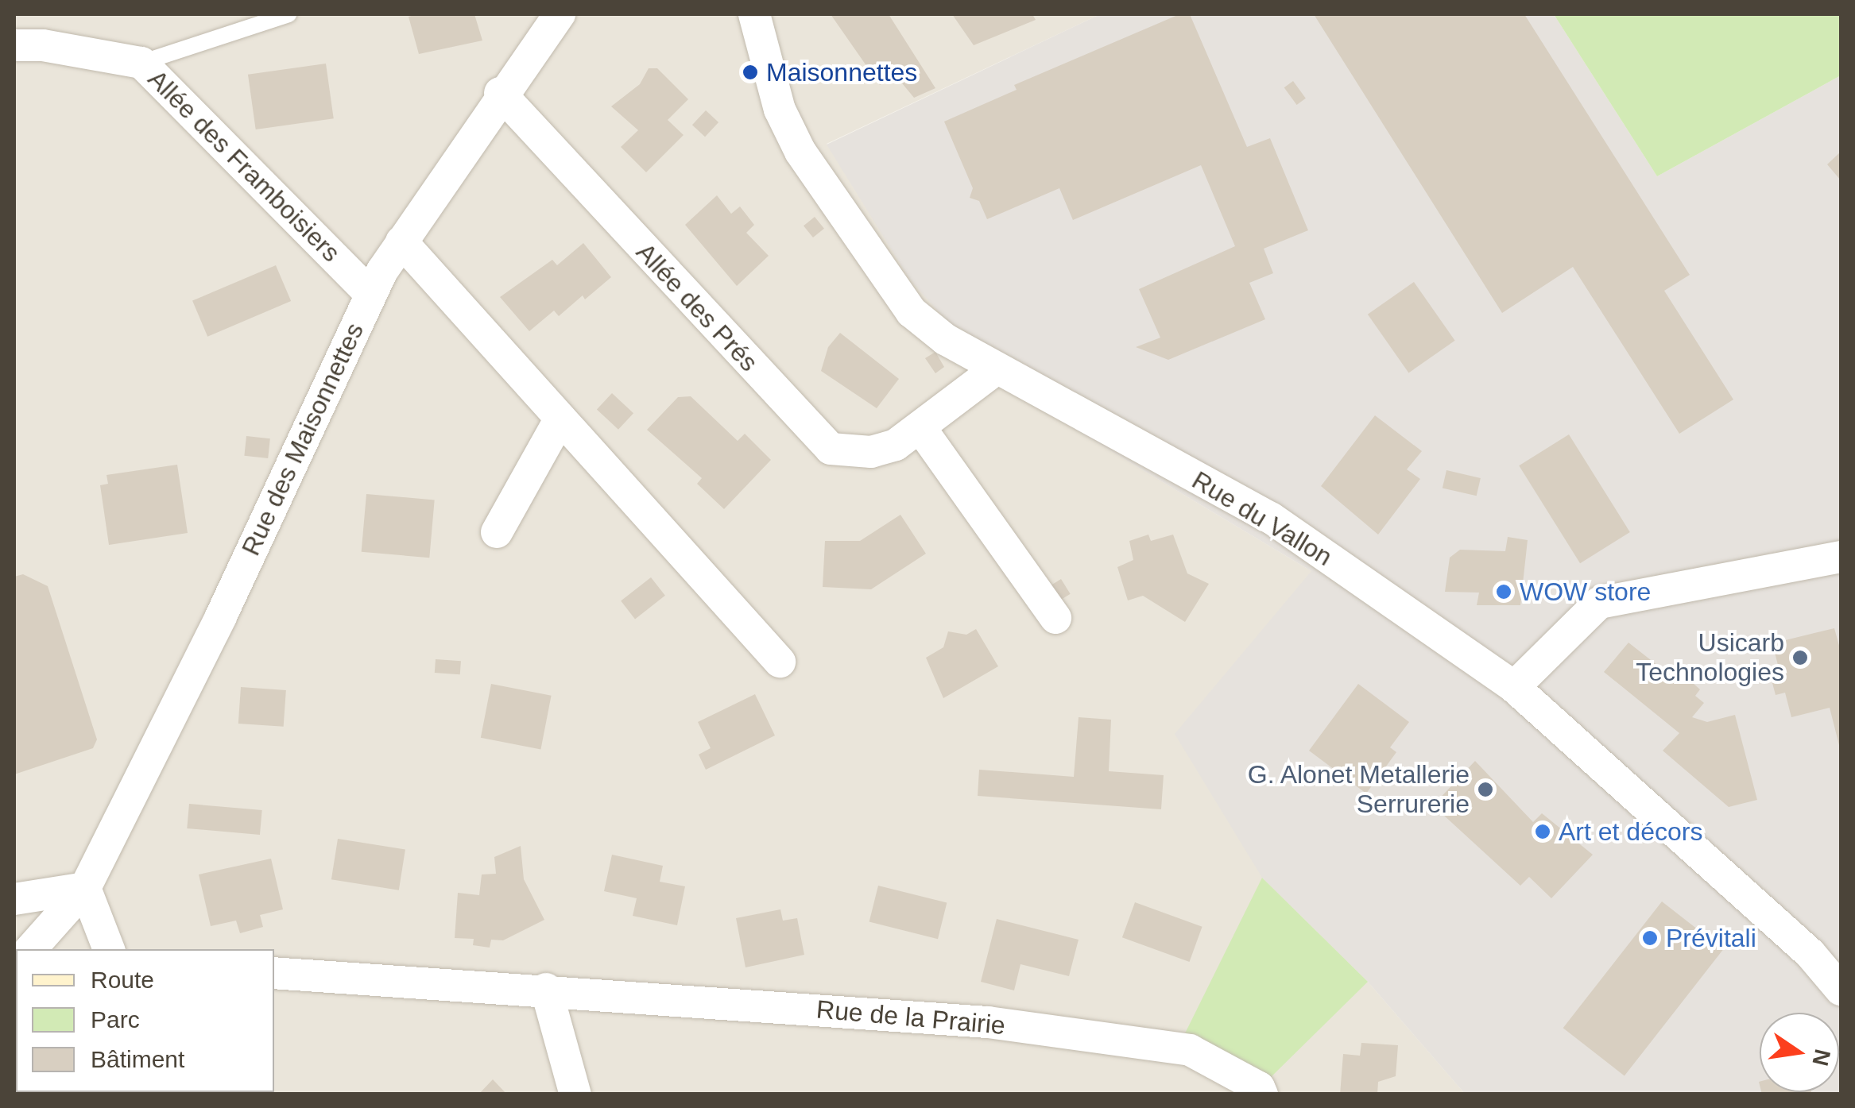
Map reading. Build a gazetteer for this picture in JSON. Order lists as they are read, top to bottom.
{
  "streets": {
    "street": [
      "Allée des Framboisiers",
      "Allée des Prés",
      "Rue des Maisonnettes",
      "Rue du Vallon",
      "Rue de la Prairie"
    ]
  },
  "crossings": [
    ["Allée des Framboisiers", "Rue des Maisonnettes"],
    ["Allée des Prés", "Rue des Maisonnettes"],
    ["Allée des Prés", "Rue du Vallon"]
  ],
  "places": [
    "Maisonnettes",
    "WOW store",
    "Usicarb Technologies",
    "G. Alonet Metallerie Serrurerie",
    "Art et décors",
    "Prévitali"
  ],
  "legend": ["Route", "Parc", "Bâtiment"],
  "north": "right"
}
